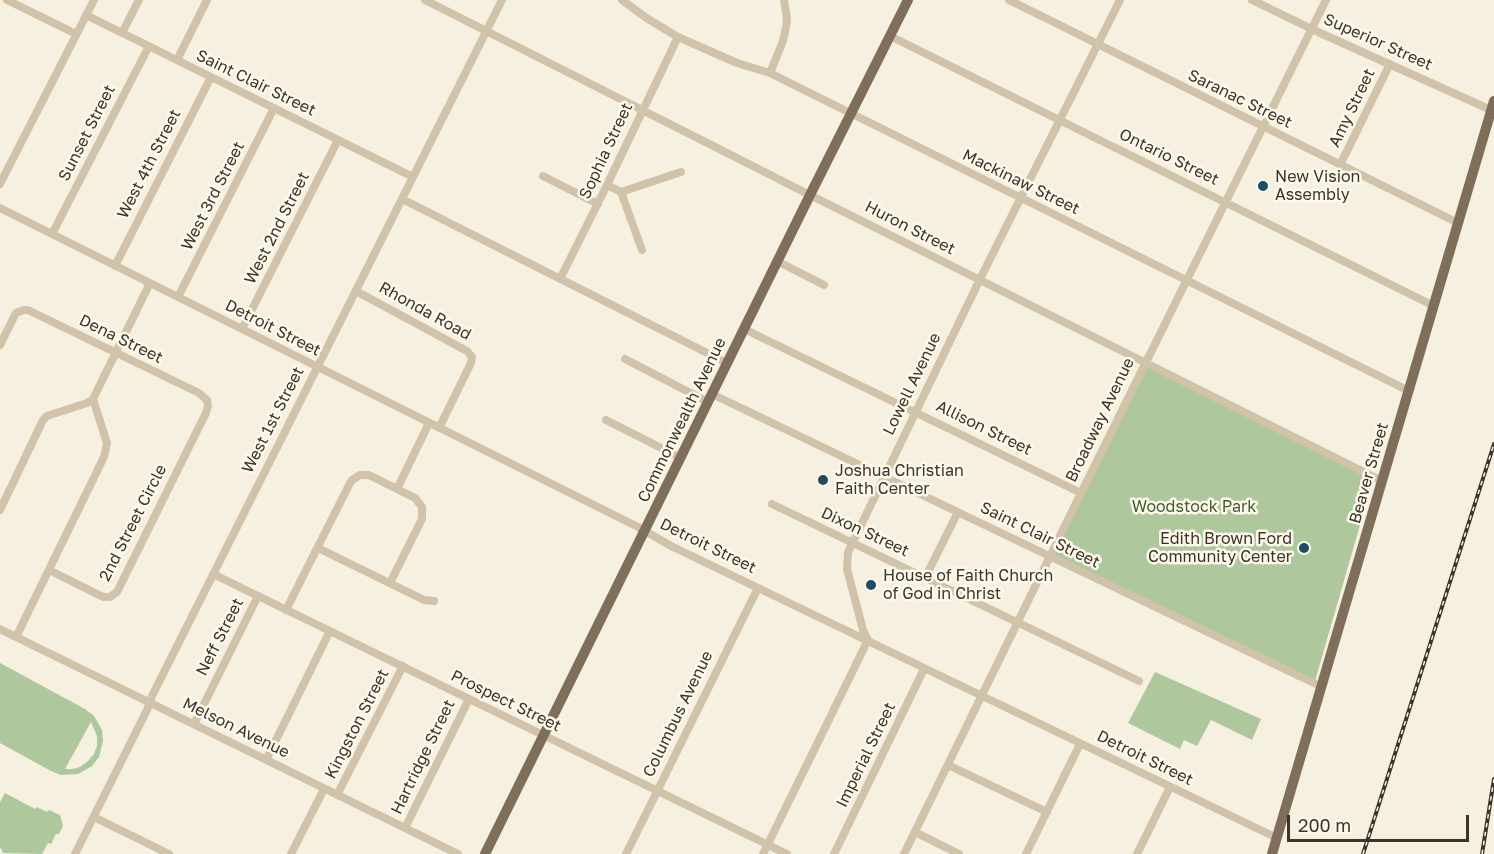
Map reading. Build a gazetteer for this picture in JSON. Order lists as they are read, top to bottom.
{
  "streets": {
    "main road": ["Commonwealth Avenue", "Beaver Street"],
    "street": [
      "Superior Street",
      "Saint Clair Street",
      "Saranac Street",
      "Amy Street",
      "Sunset Street",
      "Sophia Street",
      "Ontario Street",
      "West 4th Street",
      "Mackinaw Street",
      "West 3rd Street",
      "West 2nd Street",
      "Huron Street",
      "Rhonda Road",
      "Detroit Street",
      "Dena Street",
      "Lowell Avenue",
      "West 1st Street",
      "Broadway Avenue",
      "Allison Street",
      "2nd Street Circle",
      "Dixon Street",
      "Neff Street",
      "Prospect Street",
      "Columbus Avenue",
      "Kingston Street",
      "Melson Avenue",
      "Imperial Street",
      "Hartridge Street"
    ]
  },
  "crossings": [
    ["Superior Street", "Amy Street"],
    ["Superior Street", "Broadway Avenue"],
    ["Superior Street", "Beaver Street"],
    ["Saint Clair Street", "Sunset Street"],
    ["Saint Clair Street", "West 4th Street"],
    ["Saint Clair Street", "West 3rd Street"],
    ["Saint Clair Street", "West 2nd Street"],
    ["Saint Clair Street", "Lowell Avenue"],
    ["Saint Clair Street", "West 1st Street"],
    ["Saint Clair Street", "Commonwealth Avenue"],
    ["Saint Clair Street", "Broadway Avenue"],
    ["Saint Clair Street", "Beaver Street"],
    ["Saranac Street", "Amy Street"],
    ["Saranac Street", "Lowell Avenue"],
    ["Saranac Street", "Broadway Avenue"],
    ["Saranac Street", "Beaver Street"],
    ["Sunset Street", "Detroit Street"],
    ["Sophia Street", "Mackinaw Street"],
    ["Sophia Street", "Huron Street"],
    ["Ontario Street", "Lowell Avenue"],
    ["Ontario Street", "Commonwealth Avenue"],
    ["Ontario Street", "Broadway Avenue"],
    ["Ontario Street", "Beaver Street"],
    ["West 4th Street", "Detroit Street"],
    ["Mackinaw Street", "Lowell Avenue"],
    ["Mackinaw Street", "Commonwealth Avenue"],
    ["Mackinaw Street", "Broadway Avenue"],
    ["Mackinaw Street", "Beaver Street"],
    ["West 3rd Street", "Detroit Street"],
    ["West 2nd Street", "Detroit Street"],
    ["Huron Street", "Lowell Avenue"],
    ["Huron Street", "West 1st Street"],
    ["Huron Street", "Commonwealth Avenue"],
    ["Huron Street", "Broadway Avenue"],
    ["Huron Street", "Beaver Street"],
    ["Rhonda Road", "Detroit Street"],
    ["Rhonda Road", "West 1st Street"],
    ["Detroit Street", "Lowell Avenue"],
    ["Detroit Street", "West 1st Street"],
    ["Detroit Street", "Commonwealth Avenue"],
    ["Detroit Street", "Broadway Avenue"],
    ["Detroit Street", "Beaver Street"],
    ["Detroit Street", "Columbus Avenue"],
    ["Detroit Street", "Imperial Street"],
    ["Dena Street", "2nd Street Circle"],
    ["Lowell Avenue", "Allison Street"],
    ["Lowell Avenue", "Dixon Street"],
    ["West 1st Street", "Prospect Street"],
    ["West 1st Street", "Melson Avenue"],
    ["Commonwealth Avenue", "Allison Street"],
    ["Commonwealth Avenue", "Prospect Street"],
    ["Broadway Avenue", "Allison Street"],
    ["Broadway Avenue", "Dixon Street"],
    ["Neff Street", "Prospect Street"],
    ["Neff Street", "Melson Avenue"],
    ["Prospect Street", "Columbus Avenue"],
    ["Prospect Street", "Kingston Street"],
    ["Prospect Street", "Hartridge Street"],
    ["Kingston Street", "Melson Avenue"],
    ["Melson Avenue", "Hartridge Street"]
  ],
  "parks": ["Woodstock Park"],
  "places": [
    "New Vision Assembly",
    "Joshua Christian Faith Center",
    "Edith Brown Ford Community Center",
    "House of Faith Church of God in Christ"
  ],
  "scale_bar": "200 m"
}
